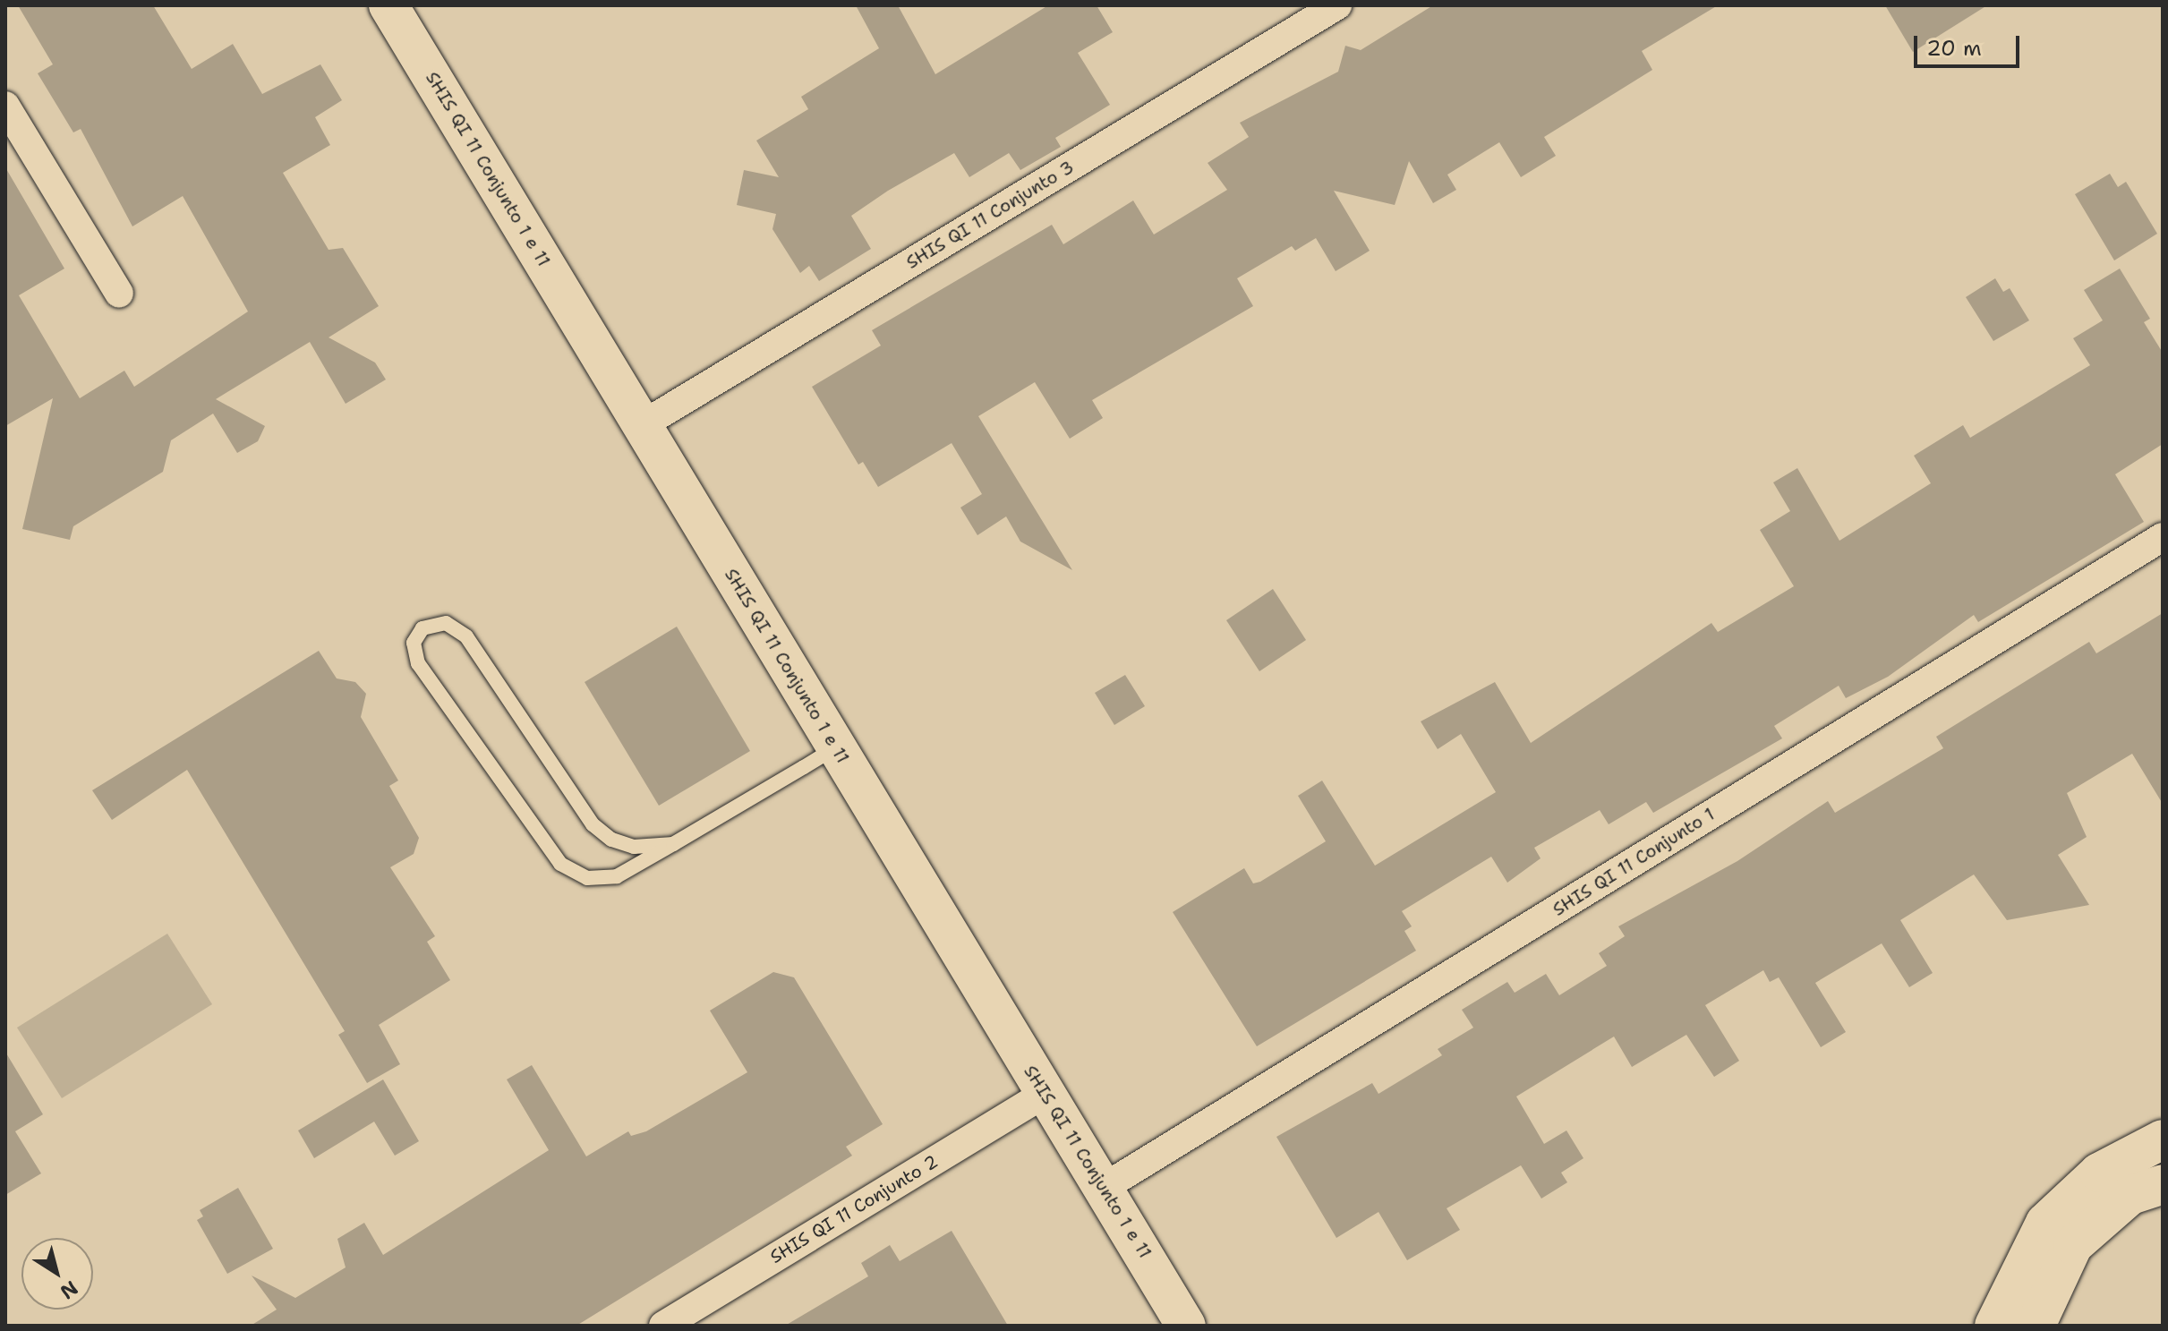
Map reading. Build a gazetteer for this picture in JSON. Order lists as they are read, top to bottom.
{
  "streets": {
    "street": [
      "SHIS QI 11 Conjunto 1 e 11",
      "SHIS QI 11 Conjunto 3",
      "SHIS QI 11 Conjunto 1",
      "SHIS QI 11 Conjunto 2"
    ]
  },
  "crossings": [
    ["SHIS QI 11 Conjunto 1 e 11", "SHIS QI 11 Conjunto 3"],
    ["SHIS QI 11 Conjunto 1 e 11", "SHIS QI 11 Conjunto 1"],
    ["SHIS QI 11 Conjunto 1 e 11", "SHIS QI 11 Conjunto 2"]
  ],
  "scale_bar": "20 m",
  "north": "bottom right"
}
